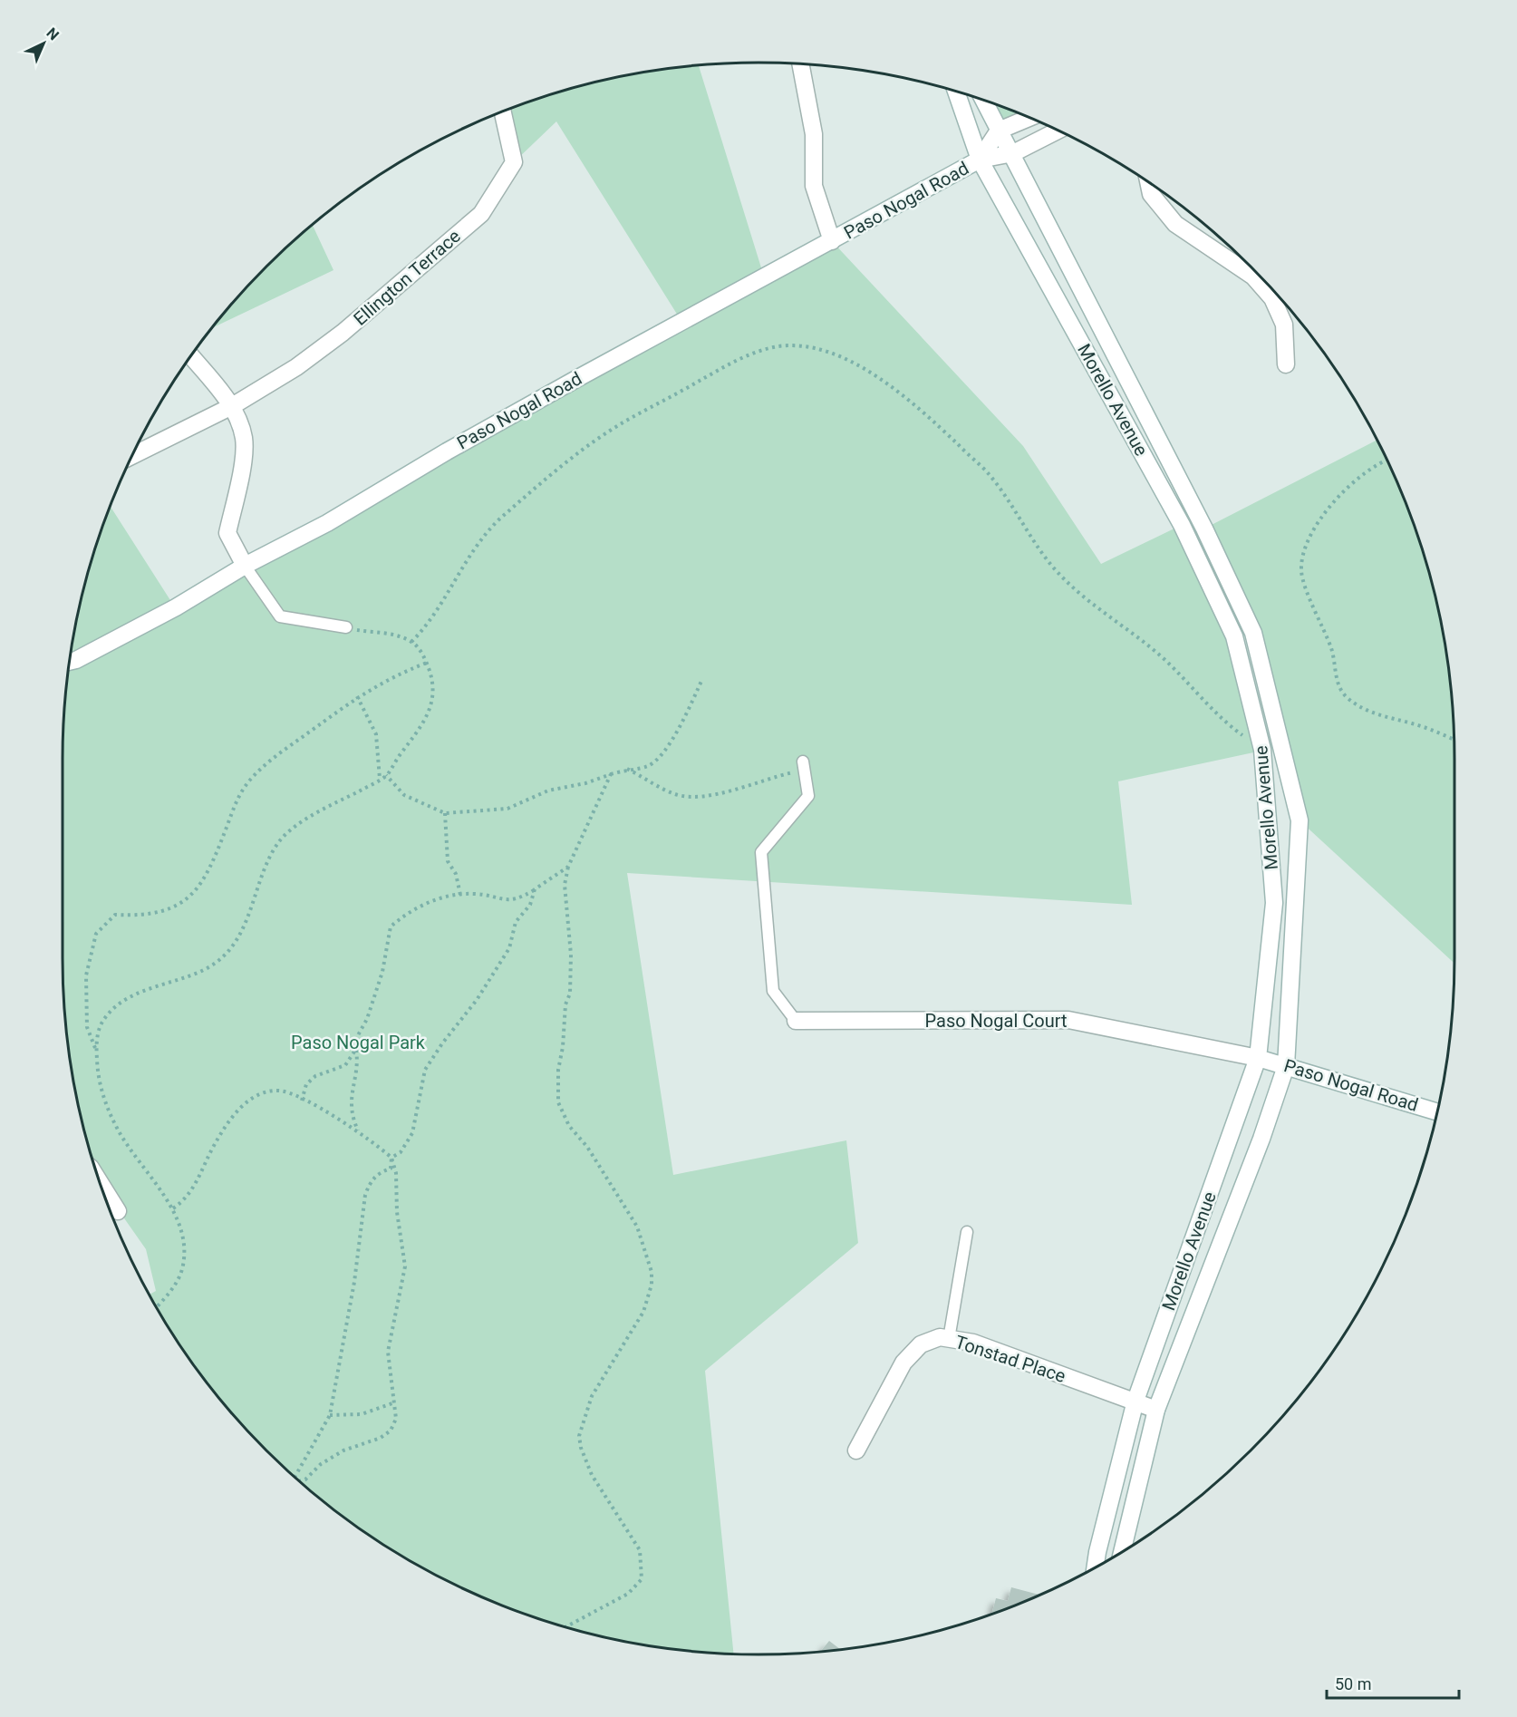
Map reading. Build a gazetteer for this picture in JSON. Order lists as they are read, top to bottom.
{
  "streets": {
    "street": [
      "Paso Nogal Road",
      "Ellington Terrace",
      "Morello Avenue",
      "Paso Nogal Court",
      "Tonstad Place"
    ]
  },
  "crossings": [
    ["Paso Nogal Road", "Morello Avenue"],
    ["Paso Nogal Road", "Paso Nogal Court"],
    ["Morello Avenue", "Paso Nogal Court"],
    ["Morello Avenue", "Tonstad Place"]
  ],
  "parks": ["Paso Nogal Park"],
  "scale_bar": "50 m",
  "north": "top right"
}
